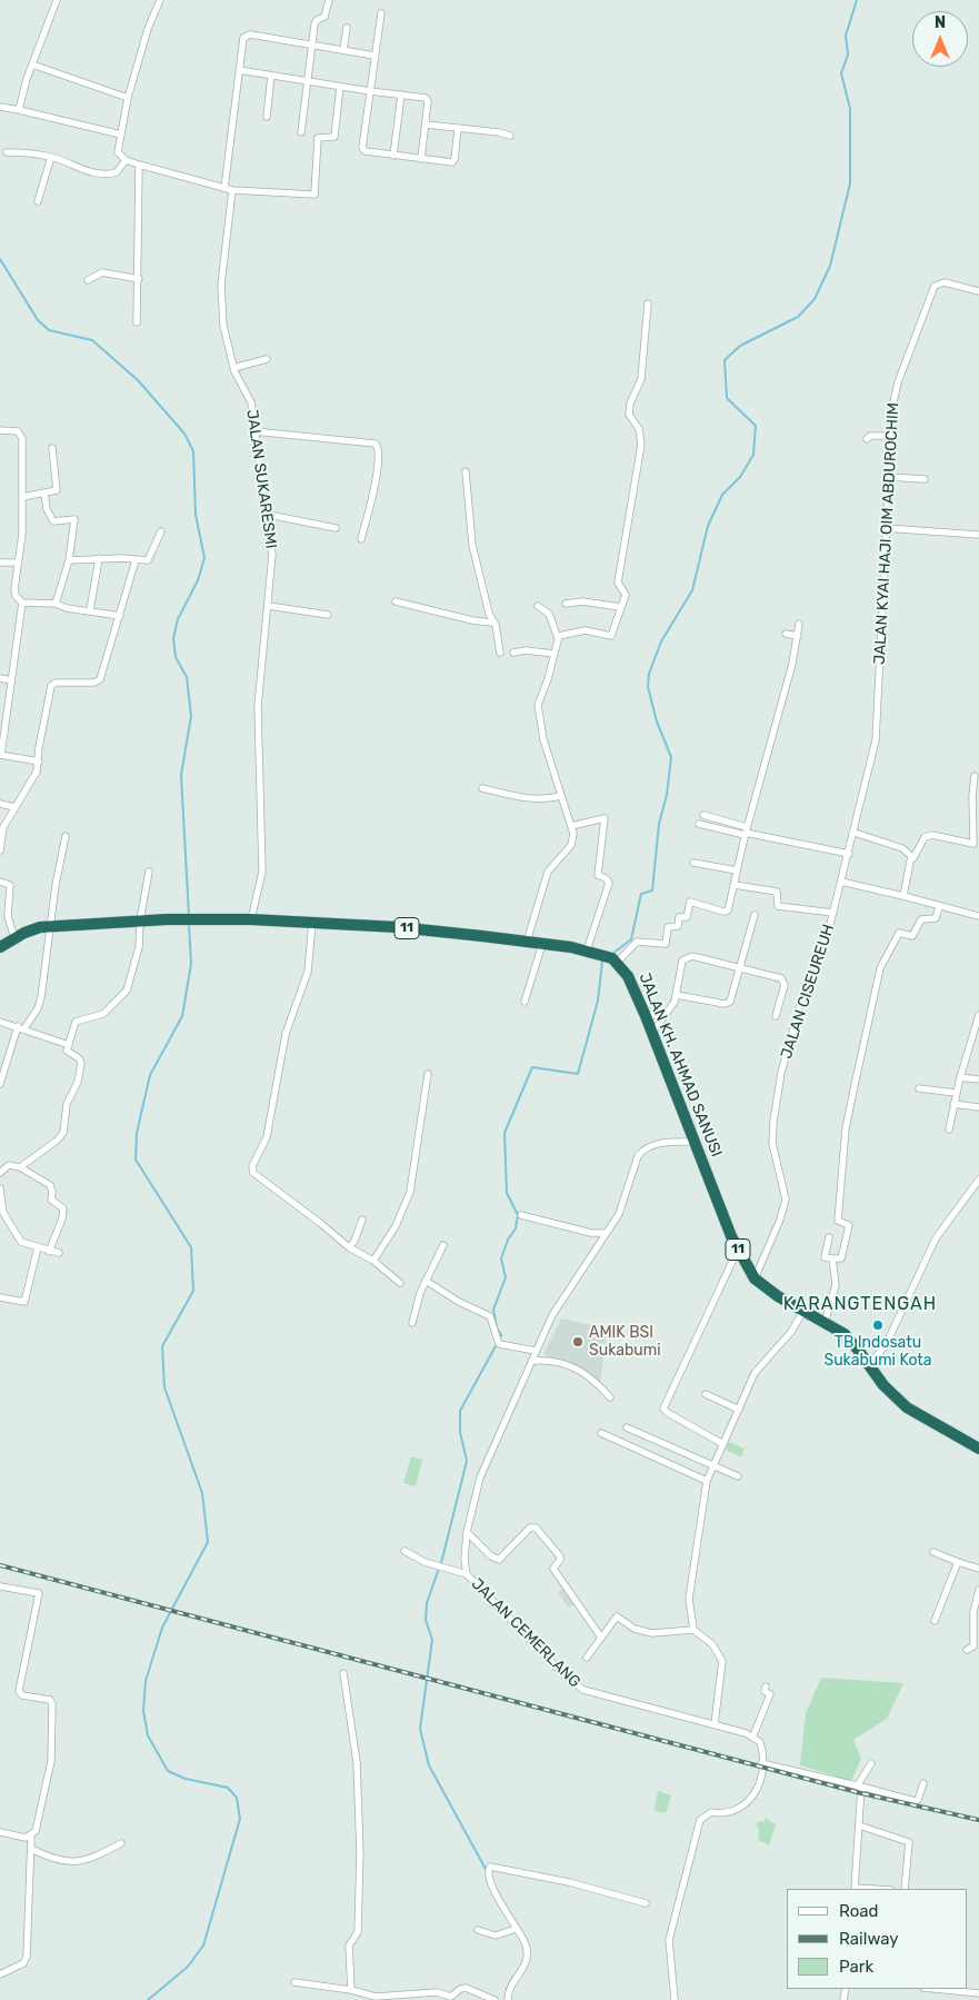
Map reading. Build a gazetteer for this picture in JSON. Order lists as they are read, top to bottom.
{
  "streets": {
    "highway": ["11", "JALAN KH. AHMAD SANUSI"],
    "street": [
      "JALAN SUKARESMI",
      "JALAN KYAI HAJI OIM ABDUROCHIM",
      "JALAN CISEUREUH",
      "JALAN CEMERLANG"
    ]
  },
  "crossings": [
    ["JALAN SUKARESMI", "11"],
    ["JALAN KYAI HAJI OIM ABDUROCHIM", "JALAN CISEUREUH"],
    ["11", "JALAN KH. AHMAD SANUSI"],
    ["JALAN CISEUREUH", "JALAN KH. AHMAD SANUSI"],
    ["JALAN KH. AHMAD SANUSI", "JALAN CEMERLANG"]
  ],
  "districts": ["KARANGTENGAH"],
  "places": ["TB Indosatu Sukabumi Kota", "AMIK BSI Sukabumi"],
  "legend": ["Road", "Railway", "Park"],
  "north": "top"
}
